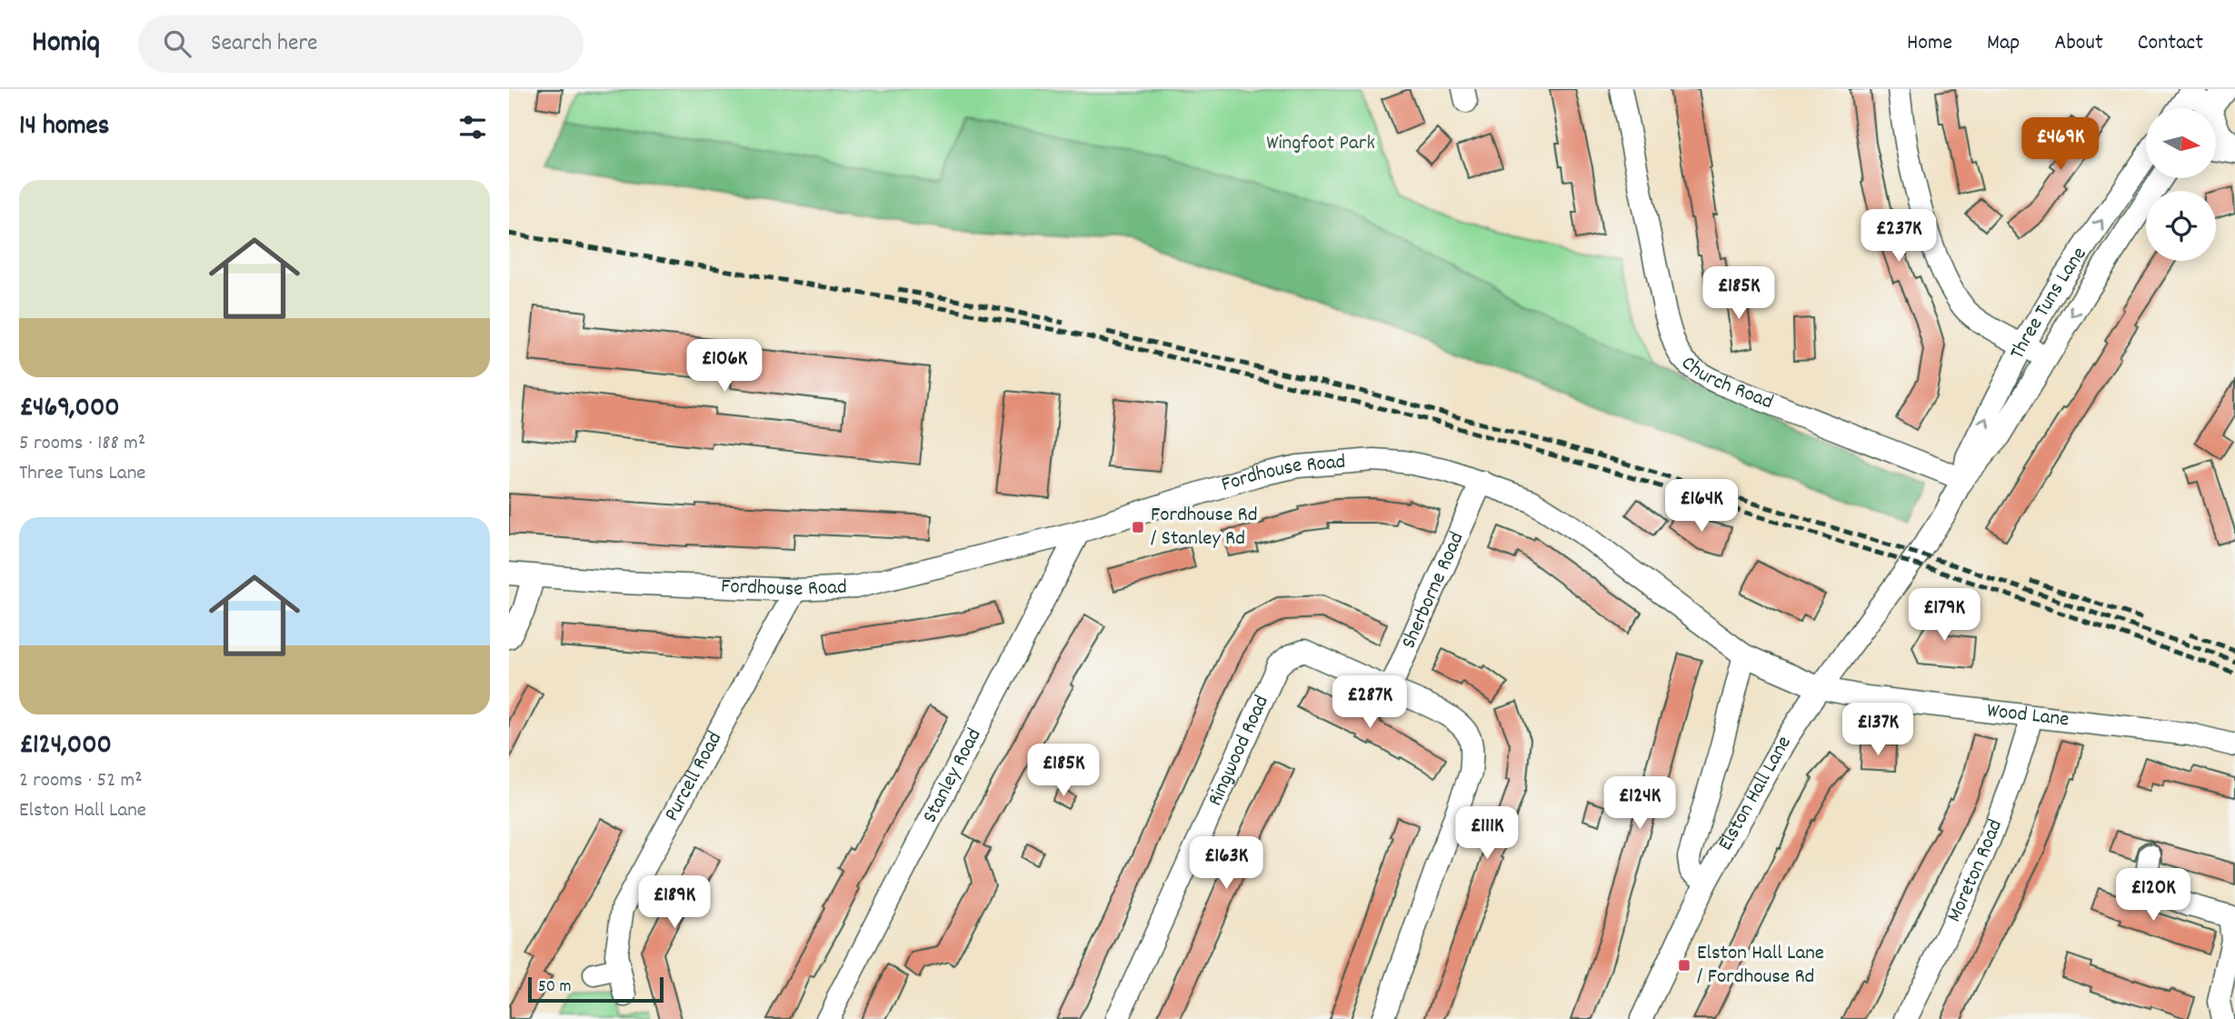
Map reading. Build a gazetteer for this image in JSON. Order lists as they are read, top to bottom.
{
  "streets": {
    "street": [
      "Three Tuns Lane",
      "Church Road",
      "Fordhouse Road",
      "Sherborne Road",
      "Wood Lane",
      "Ringwood Road",
      "Stanley Road",
      "Purcell Road",
      "Elston Hall Lane",
      "Moreton Road"
    ]
  },
  "crossings": [
    ["Three Tuns Lane", "Church Road"],
    ["Three Tuns Lane", "Elston Hall Lane"],
    ["Fordhouse Road", "Sherborne Road"],
    ["Fordhouse Road", "Wood Lane"],
    ["Fordhouse Road", "Stanley Road"],
    ["Fordhouse Road", "Purcell Road"],
    ["Fordhouse Road", "Elston Hall Lane"],
    ["Sherborne Road", "Ringwood Road"],
    ["Wood Lane", "Elston Hall Lane"],
    ["Wood Lane", "Moreton Road"]
  ],
  "parks": ["Wingfoot Park"],
  "places": {
    "transit": ["Fordhouse Rd / Stanley Rd", "Elston Hall Lane / Fordhouse Rd"]
  },
  "scale_bar": "50 m",
  "north": "right",
  "page": {
    "header": "Homiq",
    "search": "Search here",
    "nav": [
      "Home",
      "Map",
      "About",
      "Contact"
    ],
    "heading": "14 homes",
    "price": [
      "£469K",
      "£237K",
      "£185K",
      "£106K",
      "£164K",
      "£179K",
      "£287K",
      "£137K",
      "£185K",
      "£124K",
      "£111K",
      "£163K",
      "£120K",
      "£189K"
    ],
    "list": [
      {
        "name": "£469,000",
        "note": "5 rooms · 188 m² · Three Tuns Lane"
      },
      {
        "name": "£124,000",
        "note": "2 rooms · 52 m² · Elston Hall Lane"
      }
    ],
    "scale": "50 m"
  }
}
